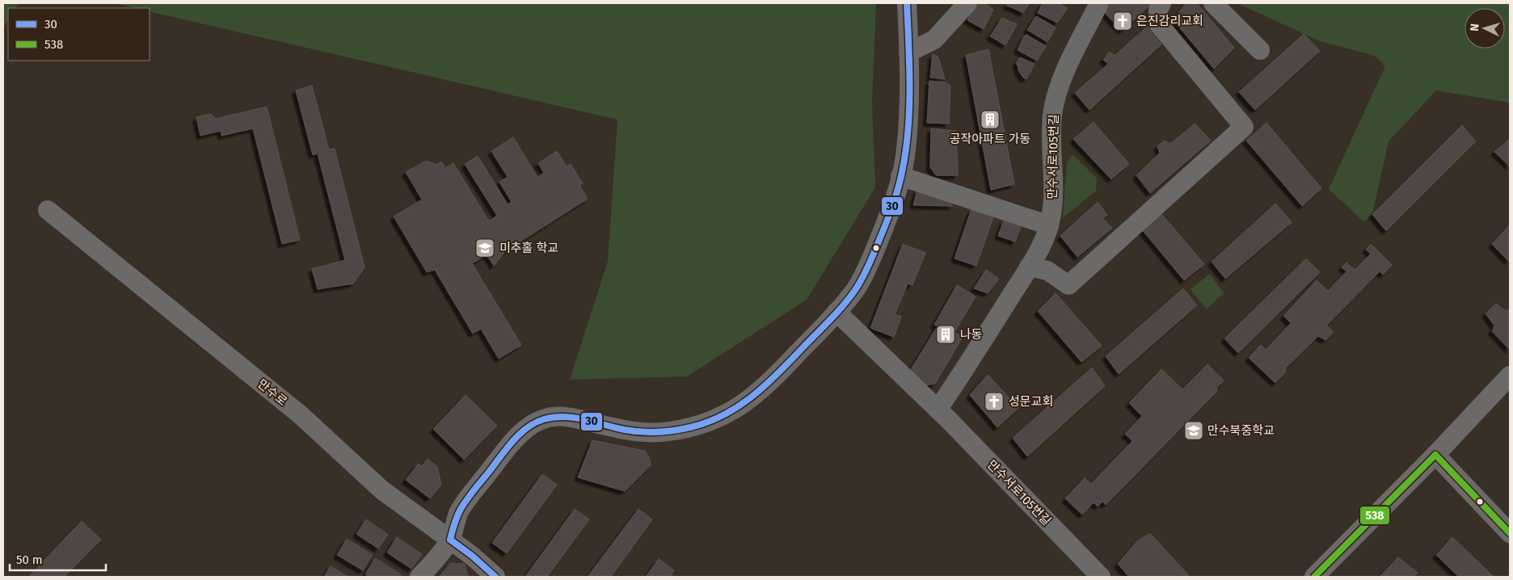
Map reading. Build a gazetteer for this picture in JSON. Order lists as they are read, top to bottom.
{
  "streets": {
    "street": ["만수서로105번길", "만수로"]
  },
  "places": {
    "church": ["은진감리교회", "성문교회"],
    "building": ["공작아파트 가동", "나동"],
    "school or university": ["미추홀 학교", "만수북중학교"]
  },
  "lines": ["transit line 30", "transit line 538"],
  "legend": ["30", "538"],
  "scale_bar": "50 m",
  "north": "left"
}
